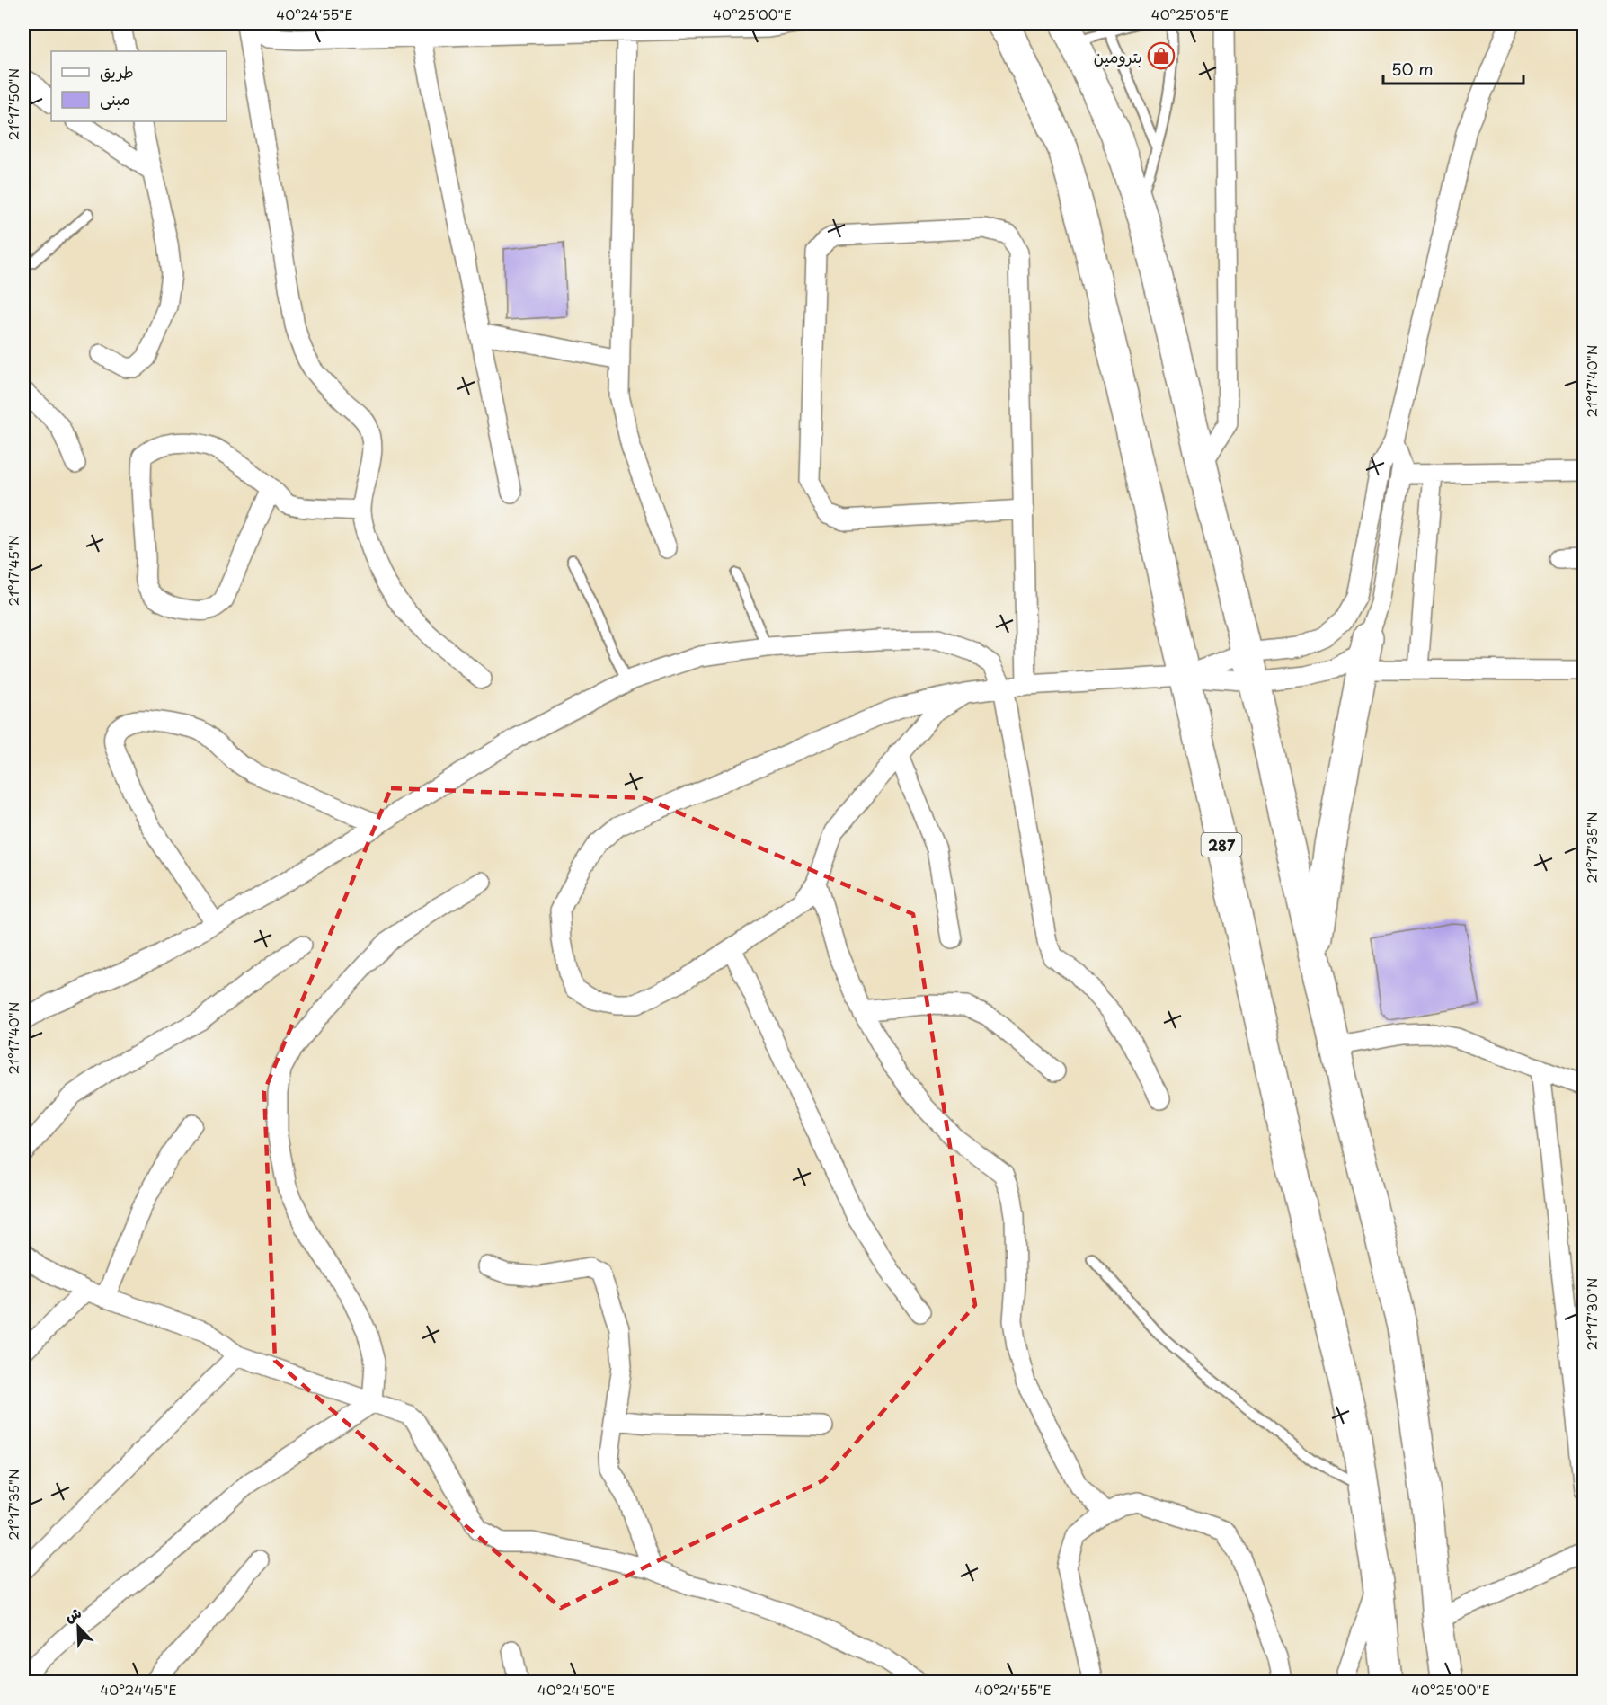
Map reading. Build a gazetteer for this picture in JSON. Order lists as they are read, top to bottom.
{
  "streets": {
    "main road": ["287"]
  },
  "places": {
    "shop": ["بترومين"]
  },
  "legend": ["طريق", "مبنى"],
  "scale_bar": "50 m",
  "north": "top left",
  "coordinates": [
    "40°24'55\"E",
    "40°25'00\"E",
    "40°25'05\"E",
    "21°17'50\"N",
    "21°17'40\"N",
    "21°17'45\"N",
    "21°17'35\"N",
    "21°17'30\"N",
    "40°24'45\"E",
    "40°24'50\"E"
  ]
}
